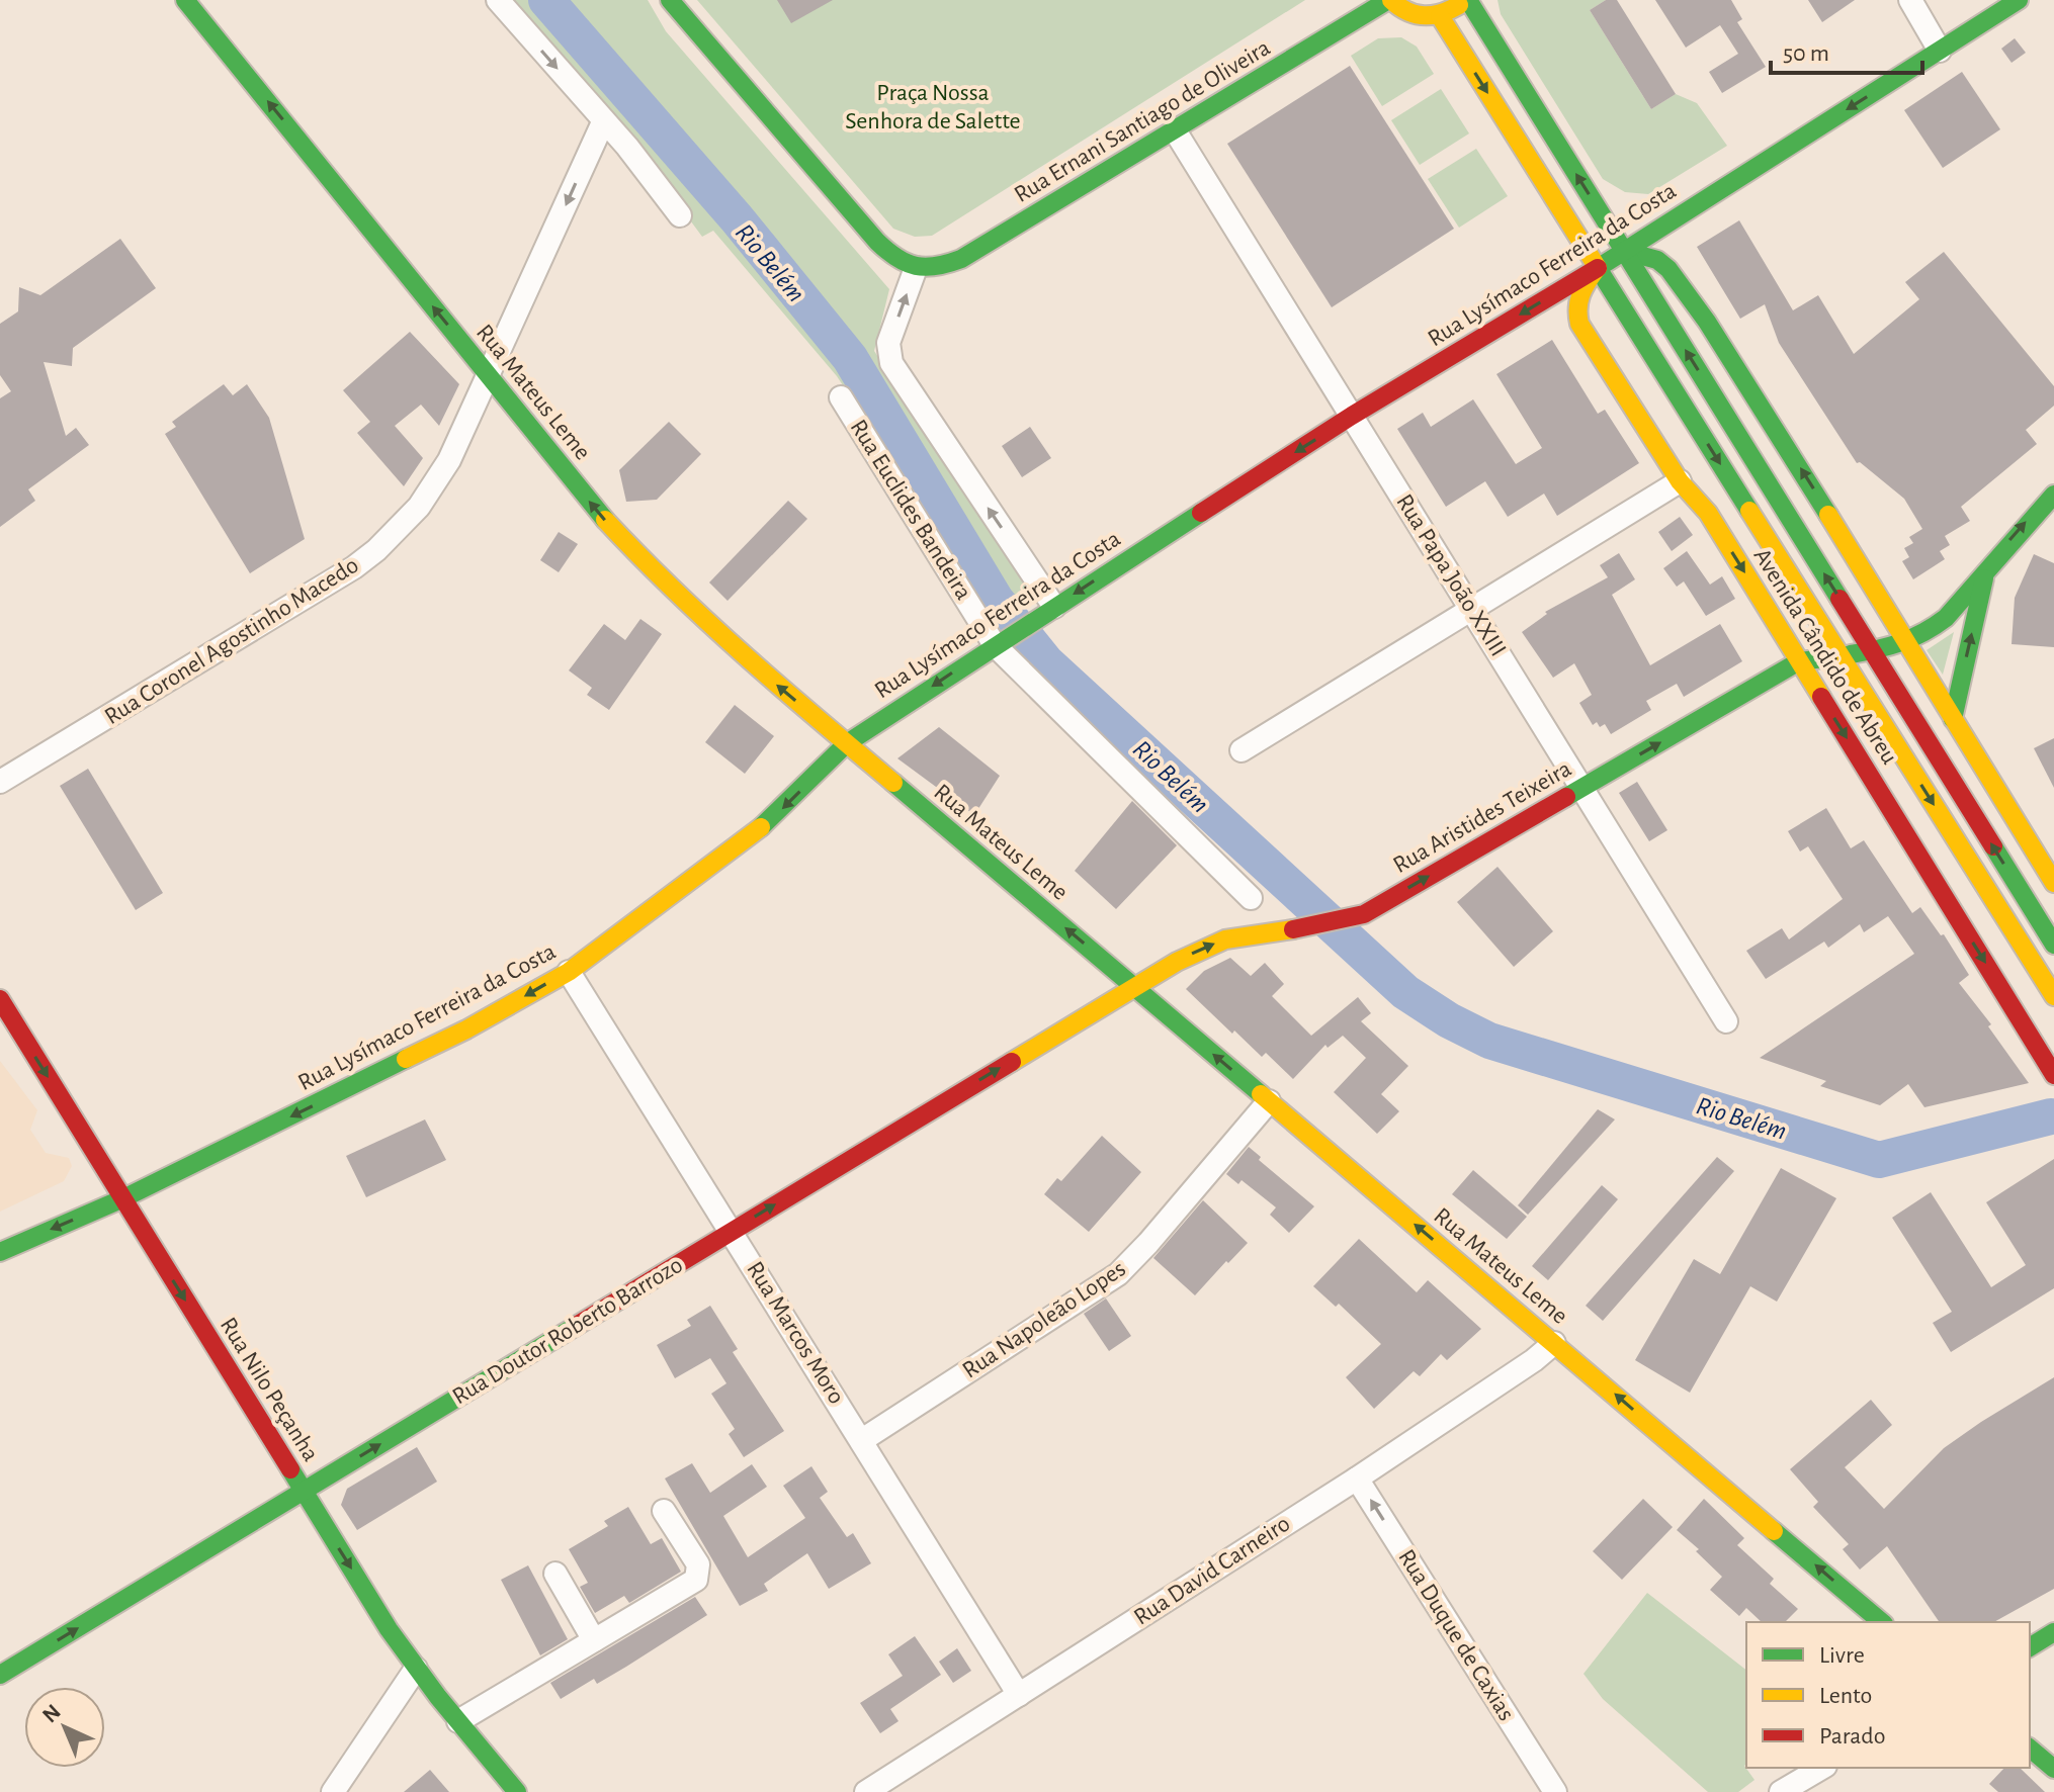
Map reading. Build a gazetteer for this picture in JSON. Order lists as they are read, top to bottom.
{
  "streets": {
    "main road": [
      "Rua Ernani Santiago de Oliveira",
      "Rua Lysímaco Ferreira da Costa",
      "Rua Mateus Leme",
      "Avenida Cândido de Abreu",
      "Rua Aristides Teixeira",
      "Rua Doutor Roberto Barrozo",
      "Rua Nilo Peçanha"
    ],
    "street": [
      "Rua Euclides Bandeira",
      "Rua Papa João XXIII",
      "Rua Coronel Agostinho Macedo",
      "Rua Napoleão Lopes",
      "Rua Marcos Moro",
      "Rua David Carneiro",
      "Rua Duque de Caxias"
    ]
  },
  "crossings": [
    ["Rua Ernani Santiago de Oliveira", "Rua Papa João XXIII"],
    ["Rua Lysímaco Ferreira da Costa", "Rua Mateus Leme"],
    ["Rua Lysímaco Ferreira da Costa", "Rua Euclides Bandeira"],
    ["Rua Lysímaco Ferreira da Costa", "Rua Papa João XXIII"],
    ["Rua Lysímaco Ferreira da Costa", "Avenida Cândido de Abreu"],
    ["Rua Lysímaco Ferreira da Costa", "Rua Marcos Moro"],
    ["Rua Lysímaco Ferreira da Costa", "Rua Nilo Peçanha"],
    ["Rua Mateus Leme", "Rua Coronel Agostinho Macedo"],
    ["Rua Mateus Leme", "Rua Aristides Teixeira"],
    ["Rua Mateus Leme", "Rua Napoleão Lopes"],
    ["Rua Mateus Leme", "Rua Doutor Roberto Barrozo"],
    ["Rua Mateus Leme", "Rua David Carneiro"],
    ["Rua Papa João XXIII", "Rua Aristides Teixeira"],
    ["Avenida Cândido de Abreu", "Rua Aristides Teixeira"],
    ["Rua Aristides Teixeira", "Rua Doutor Roberto Barrozo"],
    ["Rua Napoleão Lopes", "Rua Marcos Moro"],
    ["Rua Doutor Roberto Barrozo", "Rua Marcos Moro"],
    ["Rua Doutor Roberto Barrozo", "Rua Nilo Peçanha"],
    ["Rua Marcos Moro", "Rua David Carneiro"],
    ["Rua David Carneiro", "Rua Duque de Caxias"]
  ],
  "one_way": [
    "Rua Lysímaco Ferreira da Costa",
    "Rua Mateus Leme",
    "Rua Aristides Teixeira",
    "Rua Doutor Roberto Barrozo",
    "Rua Nilo Peçanha",
    "Rua Duque de Caxias"
  ],
  "water": ["Rio Belém"],
  "parks": ["Praça Nossa Senhora de Salette"],
  "legend": ["Livre", "Lento", "Parado"],
  "scale_bar": "50 m",
  "north": "top left"
}
